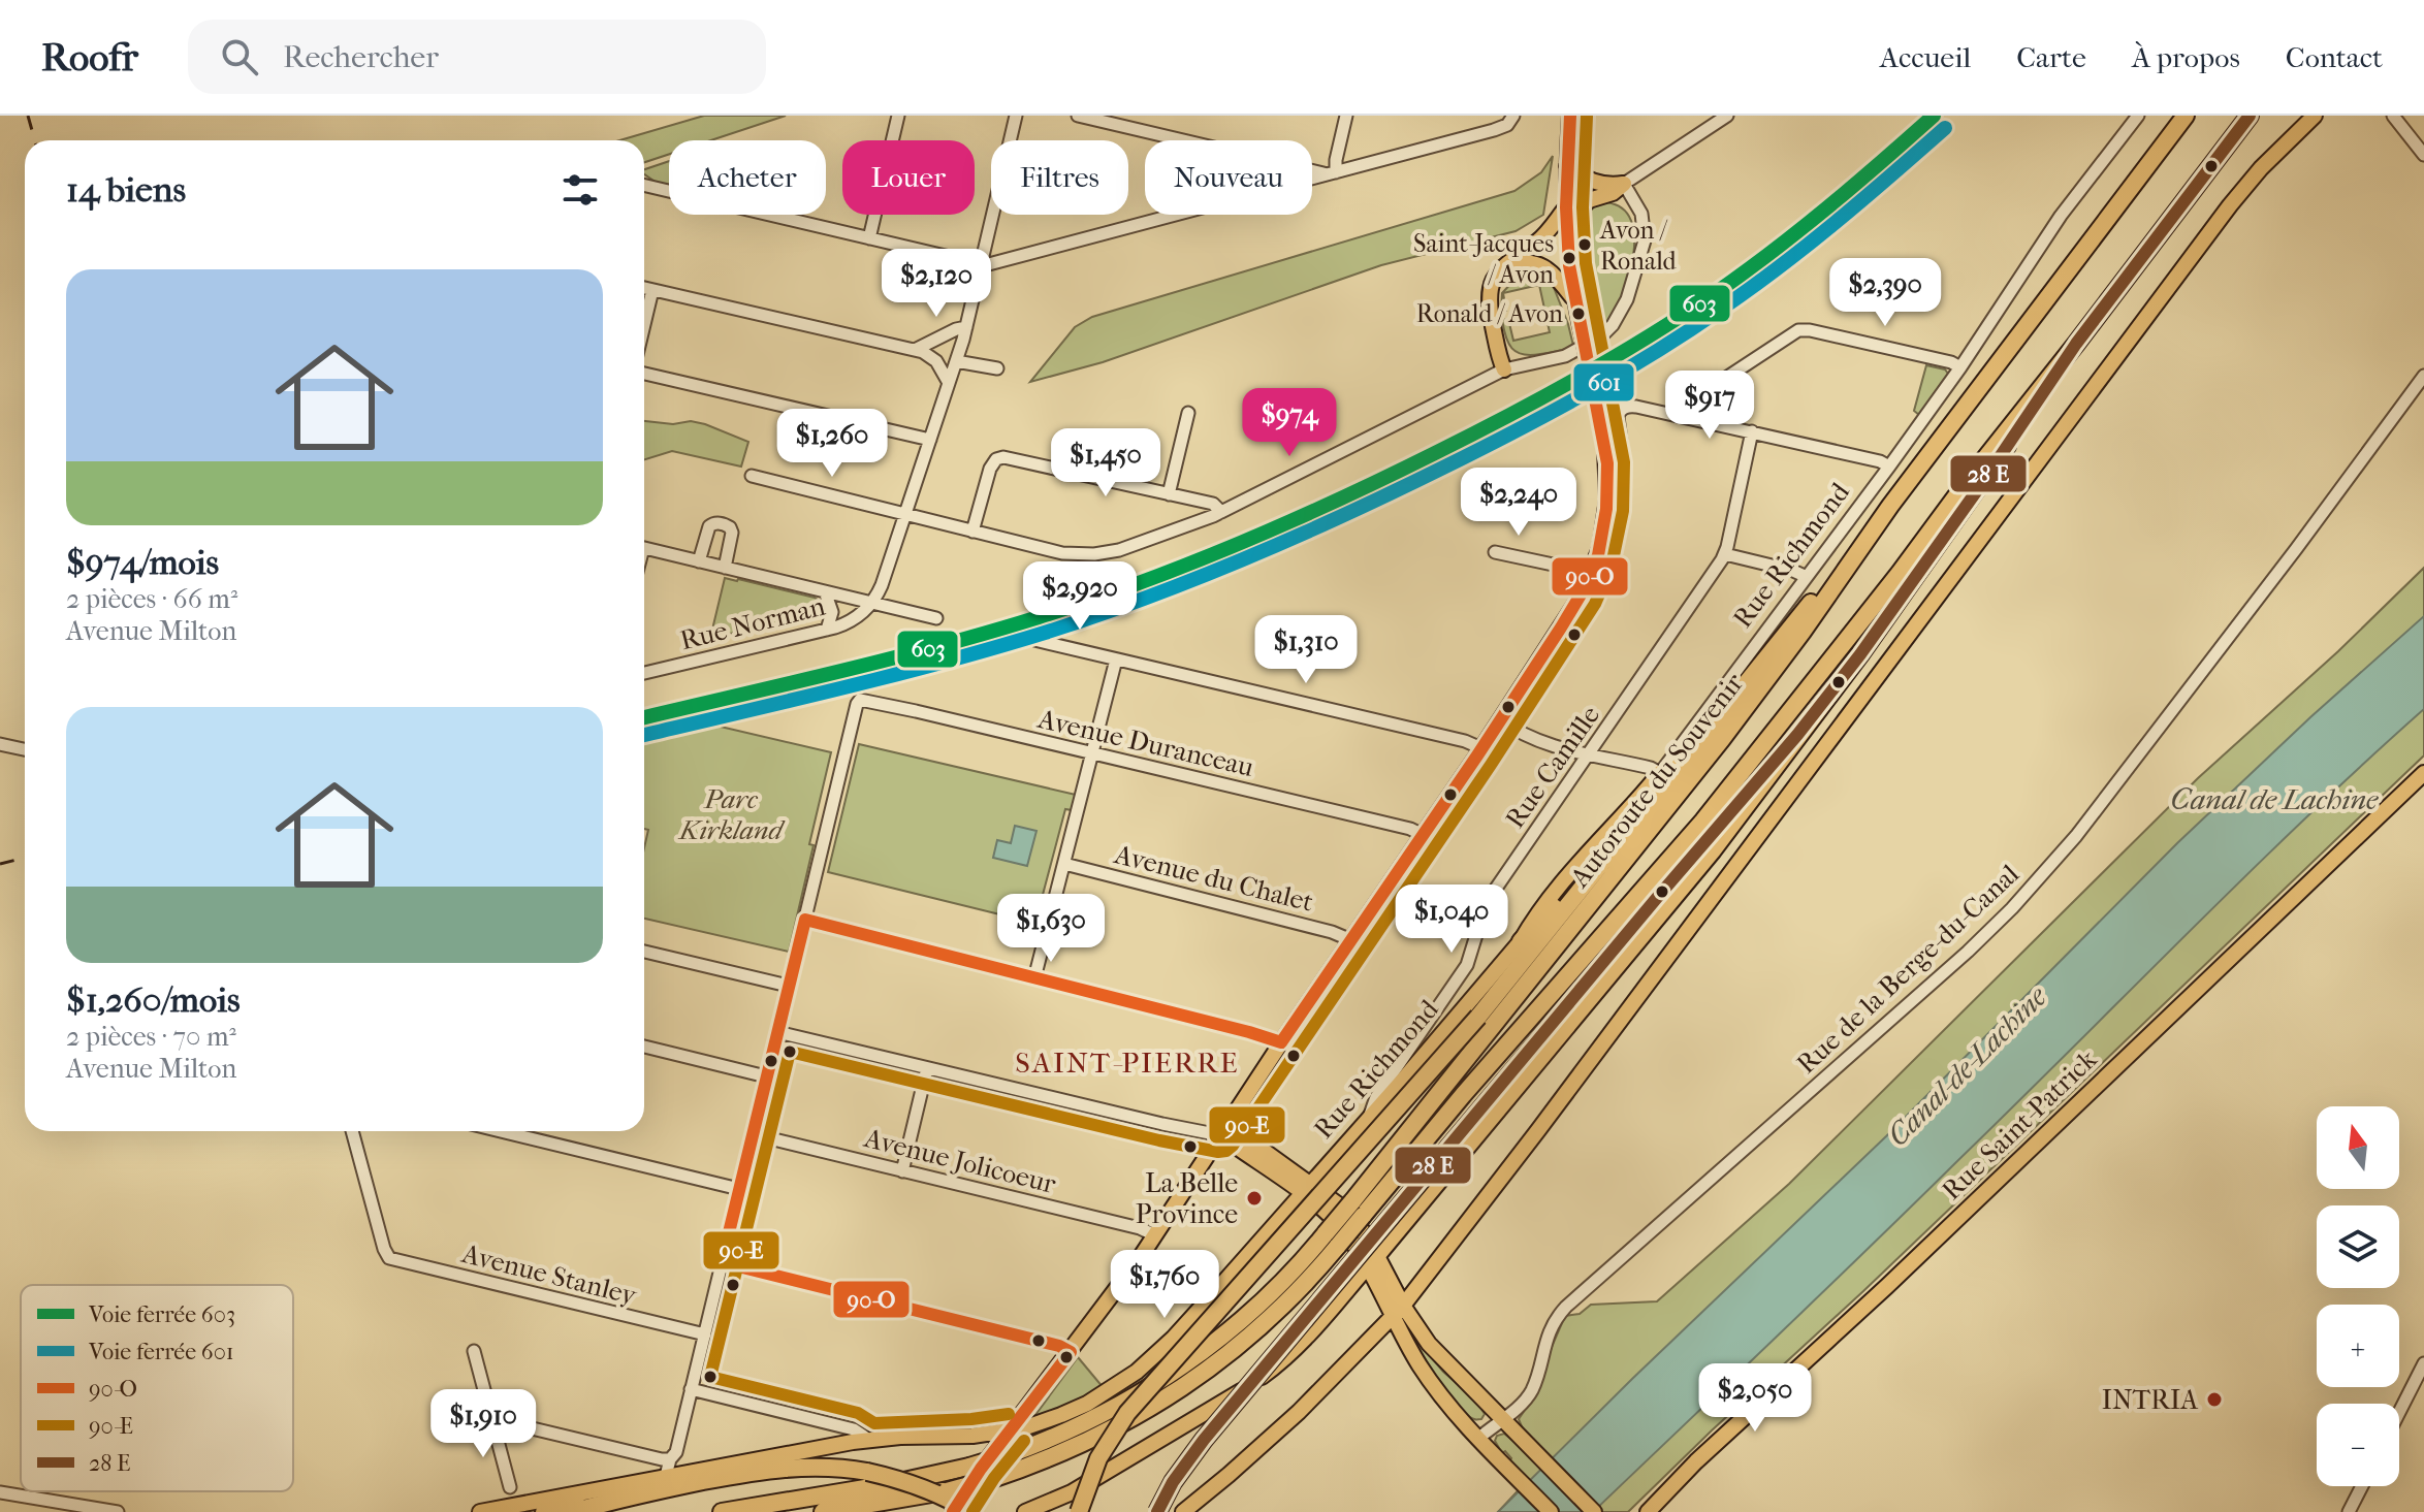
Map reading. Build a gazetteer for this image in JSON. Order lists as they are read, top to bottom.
{
  "streets": {
    "highway": ["Autoroute du Souvenir"],
    "main road": ["Rue Richmond", "Rue Saint-Patrick"],
    "street": [
      "Rue Norman",
      "Avenue Duranceau",
      "Rue Camille",
      "Avenue du Chalet",
      "Rue de la Berge-du-Canal",
      "Avenue Jolicoeur",
      "Avenue Stanley"
    ]
  },
  "crossings": [
    ["Rue Richmond", "Rue Camille"]
  ],
  "districts": ["SAINT-PIERRE"],
  "water": ["Canal de Lachine", "Canal-de-Lachine"],
  "parks": ["Parc Kirkland"],
  "places": [
    "Avon / Ronald",
    "Saint-Jacques / Avon",
    "Ronald / Avon",
    "La Belle Province",
    "INTRIA"
  ],
  "lines": [
    "rail line 603",
    "transit line 90-O",
    "transit line 90-E",
    "rail line 601"
  ],
  "legend": [
    "Voie ferrée 603",
    "Voie ferrée 601",
    "90-O",
    "90-E",
    "28 E"
  ],
  "north": "top",
  "page": {
    "header": "Roofr",
    "search": "Rechercher",
    "nav": [
      "Accueil",
      "Carte",
      "À propos",
      "Contact"
    ],
    "chip": [
      "Acheter",
      "Louer",
      "Filtres",
      "Nouveau"
    ],
    "heading": "14 biens",
    "list": [
      {
        "name": "$974/mois",
        "note": "2 pièces · 66 m² · Avenue Milton"
      },
      {
        "name": "$1,260/mois",
        "note": "2 pièces · 70 m² · Avenue Milton"
      }
    ],
    "price": [
      "$2,120",
      "$2,390",
      "$917",
      "$974",
      "$1,260",
      "$1,450",
      "$2,240",
      "$2,920",
      "$1,310",
      "$1,040",
      "$1,630",
      "$1,760",
      "$2,050",
      "$1,910"
    ],
    "map_buttons": ["+", "−"]
  }
}
